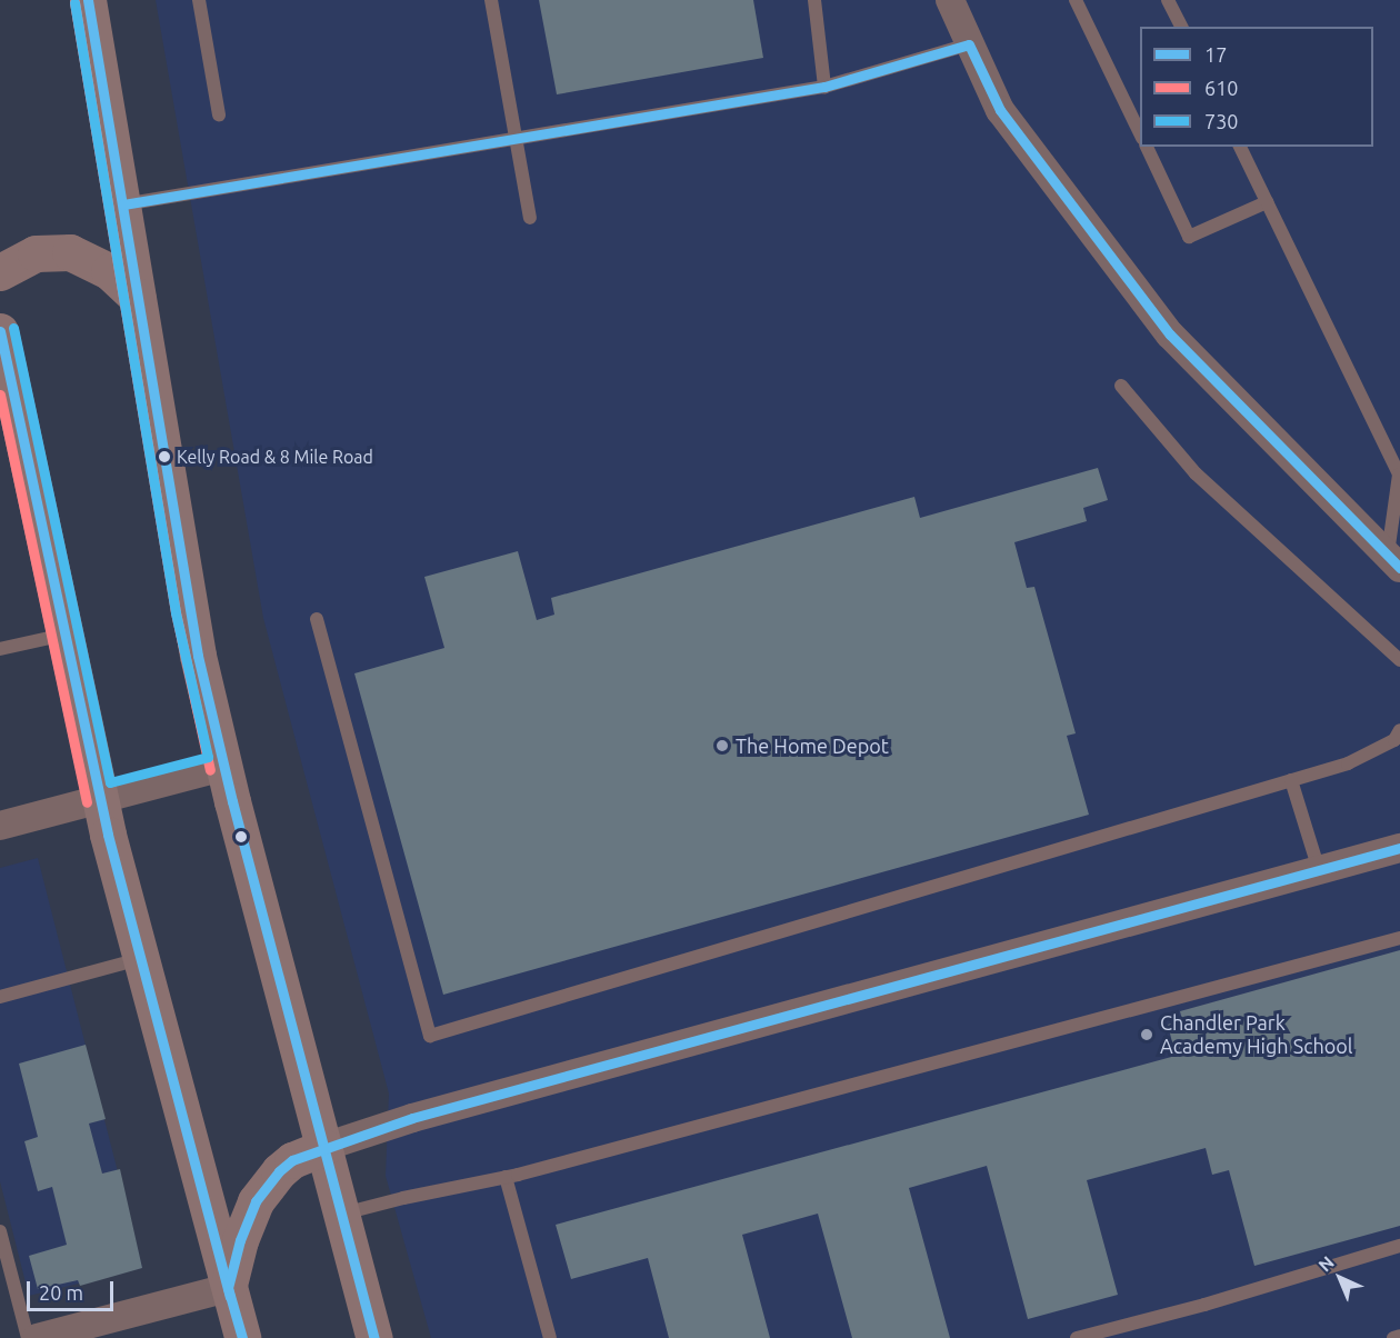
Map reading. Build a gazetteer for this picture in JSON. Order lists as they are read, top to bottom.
{
  "places": ["Kelly Road & 8 Mile Road", "The Home Depot", "Chandler Park Academy High School"],
  "lines": ["transit line 17", "transit line 610", "transit line 730"],
  "legend": ["17", "610", "730"],
  "scale_bar": "20 m",
  "north": "top left"
}
